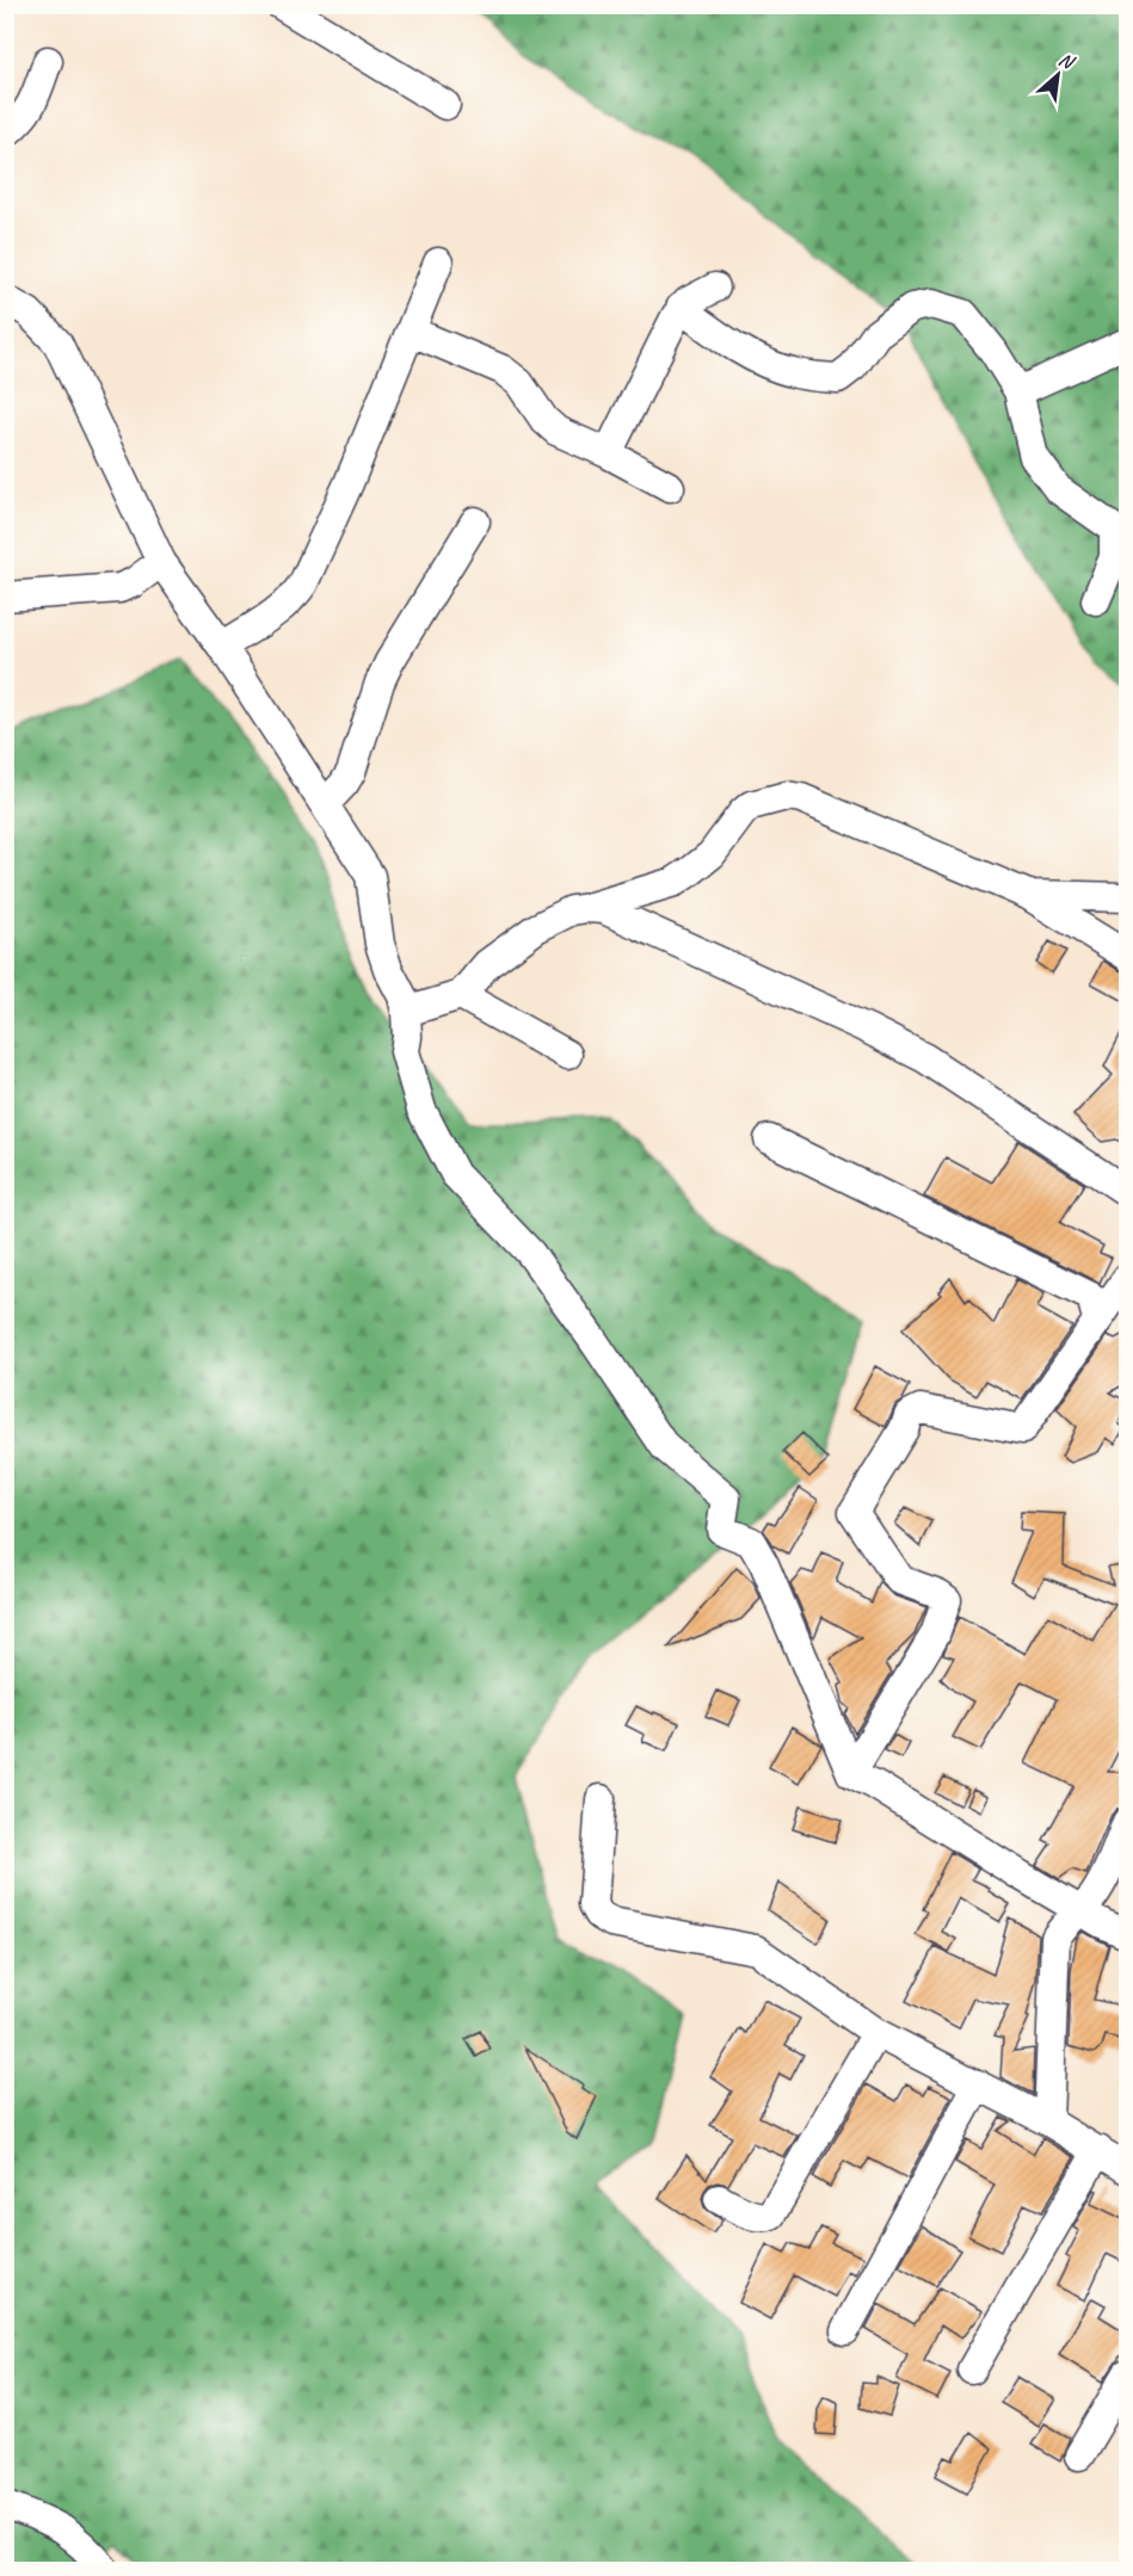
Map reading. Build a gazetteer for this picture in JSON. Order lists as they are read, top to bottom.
{
  "north": "top right"
}
